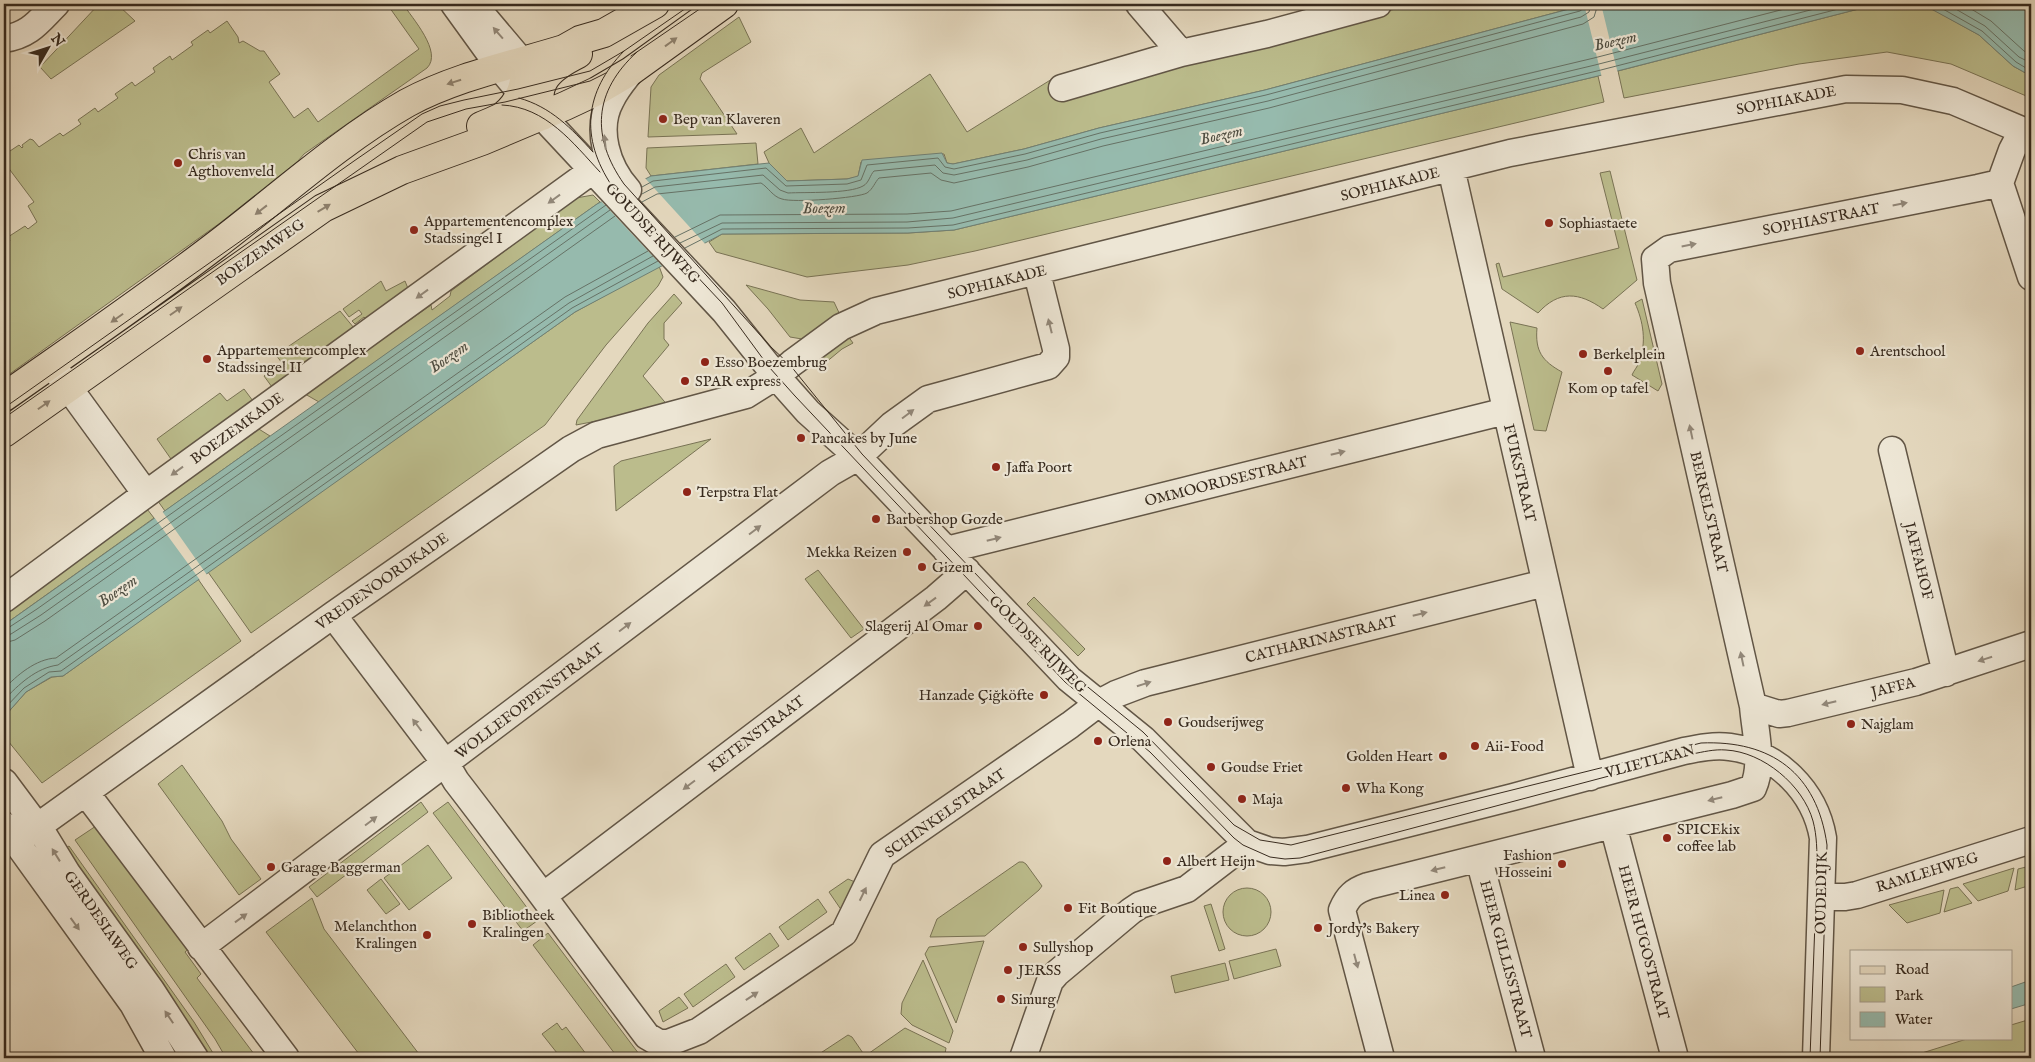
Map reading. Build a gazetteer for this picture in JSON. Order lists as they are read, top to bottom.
{
  "streets": {
    "main road": ["BOEZEMWEG"],
    "street": [
      "SOPHIAKADE",
      "SOPHIASTRAAT",
      "GOUDSE RIJWEG",
      "BOEZEMKADE",
      "FUIKSTRAAT",
      "OMMOORDSESTRAAT",
      "BERKELSTRAAT",
      "JAFFAHOF",
      "VREDENOORDKADE",
      "CATHARINASTRAAT",
      "JAFFA",
      "WOLLEFOPPENSTRAAT",
      "KETENSTRAAT",
      "VLIETLAAN",
      "SCHINKELSTRAAT",
      "RAMLEHWEG",
      "OUDEDIJK",
      "GERDESIAWEG",
      "HEER HUGOSTRAAT",
      "HEER GILLISSTRAAT"
    ]
  },
  "crossings": [
    ["SOPHIAKADE", "GOUDSE RIJWEG"],
    ["SOPHIAKADE", "FUIKSTRAAT"],
    ["SOPHIAKADE", "VREDENOORDKADE"],
    ["SOPHIAKADE", "WOLLEFOPPENSTRAAT"],
    ["SOPHIASTRAAT", "BERKELSTRAAT"],
    ["GOUDSE RIJWEG", "BOEZEMWEG"],
    ["GOUDSE RIJWEG", "BOEZEMKADE"],
    ["GOUDSE RIJWEG", "OMMOORDSESTRAAT"],
    ["GOUDSE RIJWEG", "VREDENOORDKADE"],
    ["GOUDSE RIJWEG", "CATHARINASTRAAT"],
    ["GOUDSE RIJWEG", "WOLLEFOPPENSTRAAT"],
    ["GOUDSE RIJWEG", "KETENSTRAAT"],
    ["GOUDSE RIJWEG", "VLIETLAAN"],
    ["GOUDSE RIJWEG", "SCHINKELSTRAAT"],
    ["FUIKSTRAAT", "OMMOORDSESTRAAT"],
    ["FUIKSTRAAT", "CATHARINASTRAAT"],
    ["FUIKSTRAAT", "VLIETLAAN"],
    ["BERKELSTRAAT", "JAFFA"],
    ["BERKELSTRAAT", "VLIETLAAN"],
    ["BERKELSTRAAT", "OUDEDIJK"],
    ["JAFFAHOF", "JAFFA"],
    ["VREDENOORDKADE", "GERDESIAWEG"],
    ["CATHARINASTRAAT", "SCHINKELSTRAAT"],
    ["KETENSTRAAT", "SCHINKELSTRAAT"],
    ["VLIETLAAN", "OUDEDIJK"],
    ["RAMLEHWEG", "OUDEDIJK"]
  ],
  "one_way": [
    "SOPHIASTRAAT",
    "BOEZEMKADE",
    "OMMOORDSESTRAAT",
    "BERKELSTRAAT",
    "CATHARINASTRAAT",
    "JAFFA",
    "WOLLEFOPPENSTRAAT",
    "KETENSTRAAT"
  ],
  "water": ["Boezem"],
  "places": [
    "Bep van Klaveren",
    "Chris van Agthovenveld",
    "Sophiastaete",
    "Appartementencomplex Stadssingel I",
    "Arentschool",
    "Berkelplein",
    "Appartementencomplex Stadssingel II",
    "Esso Boezembrug",
    "Kom op tafel",
    "SPAR express",
    "Pancakes by June",
    "Jaffa Poort",
    "Terpstra Flat",
    "Barbershop Gozde",
    "Mekka Reizen",
    "Gizem",
    "Slagerij Al Omar",
    "Hanzade Çiğköfte",
    "Goudserijweg",
    "Najglam",
    "Orlena",
    "Aii-Food",
    "Golden Heart",
    "Goudse Friet",
    "Wha Kong",
    "Maja",
    "SPICEkix coffee lab",
    "Albert Heijn",
    "Fashion Hosseini",
    "Garage Baggerman",
    "Linea",
    "Fit Boutique",
    "Bibliotheek Kralingen",
    "Jordy's Bakery",
    "Melanchthon Kralingen",
    "Sullyshop",
    "JERSS",
    "Simurg"
  ],
  "legend": ["Road", "Park", "Water"],
  "north": "top right"
}
